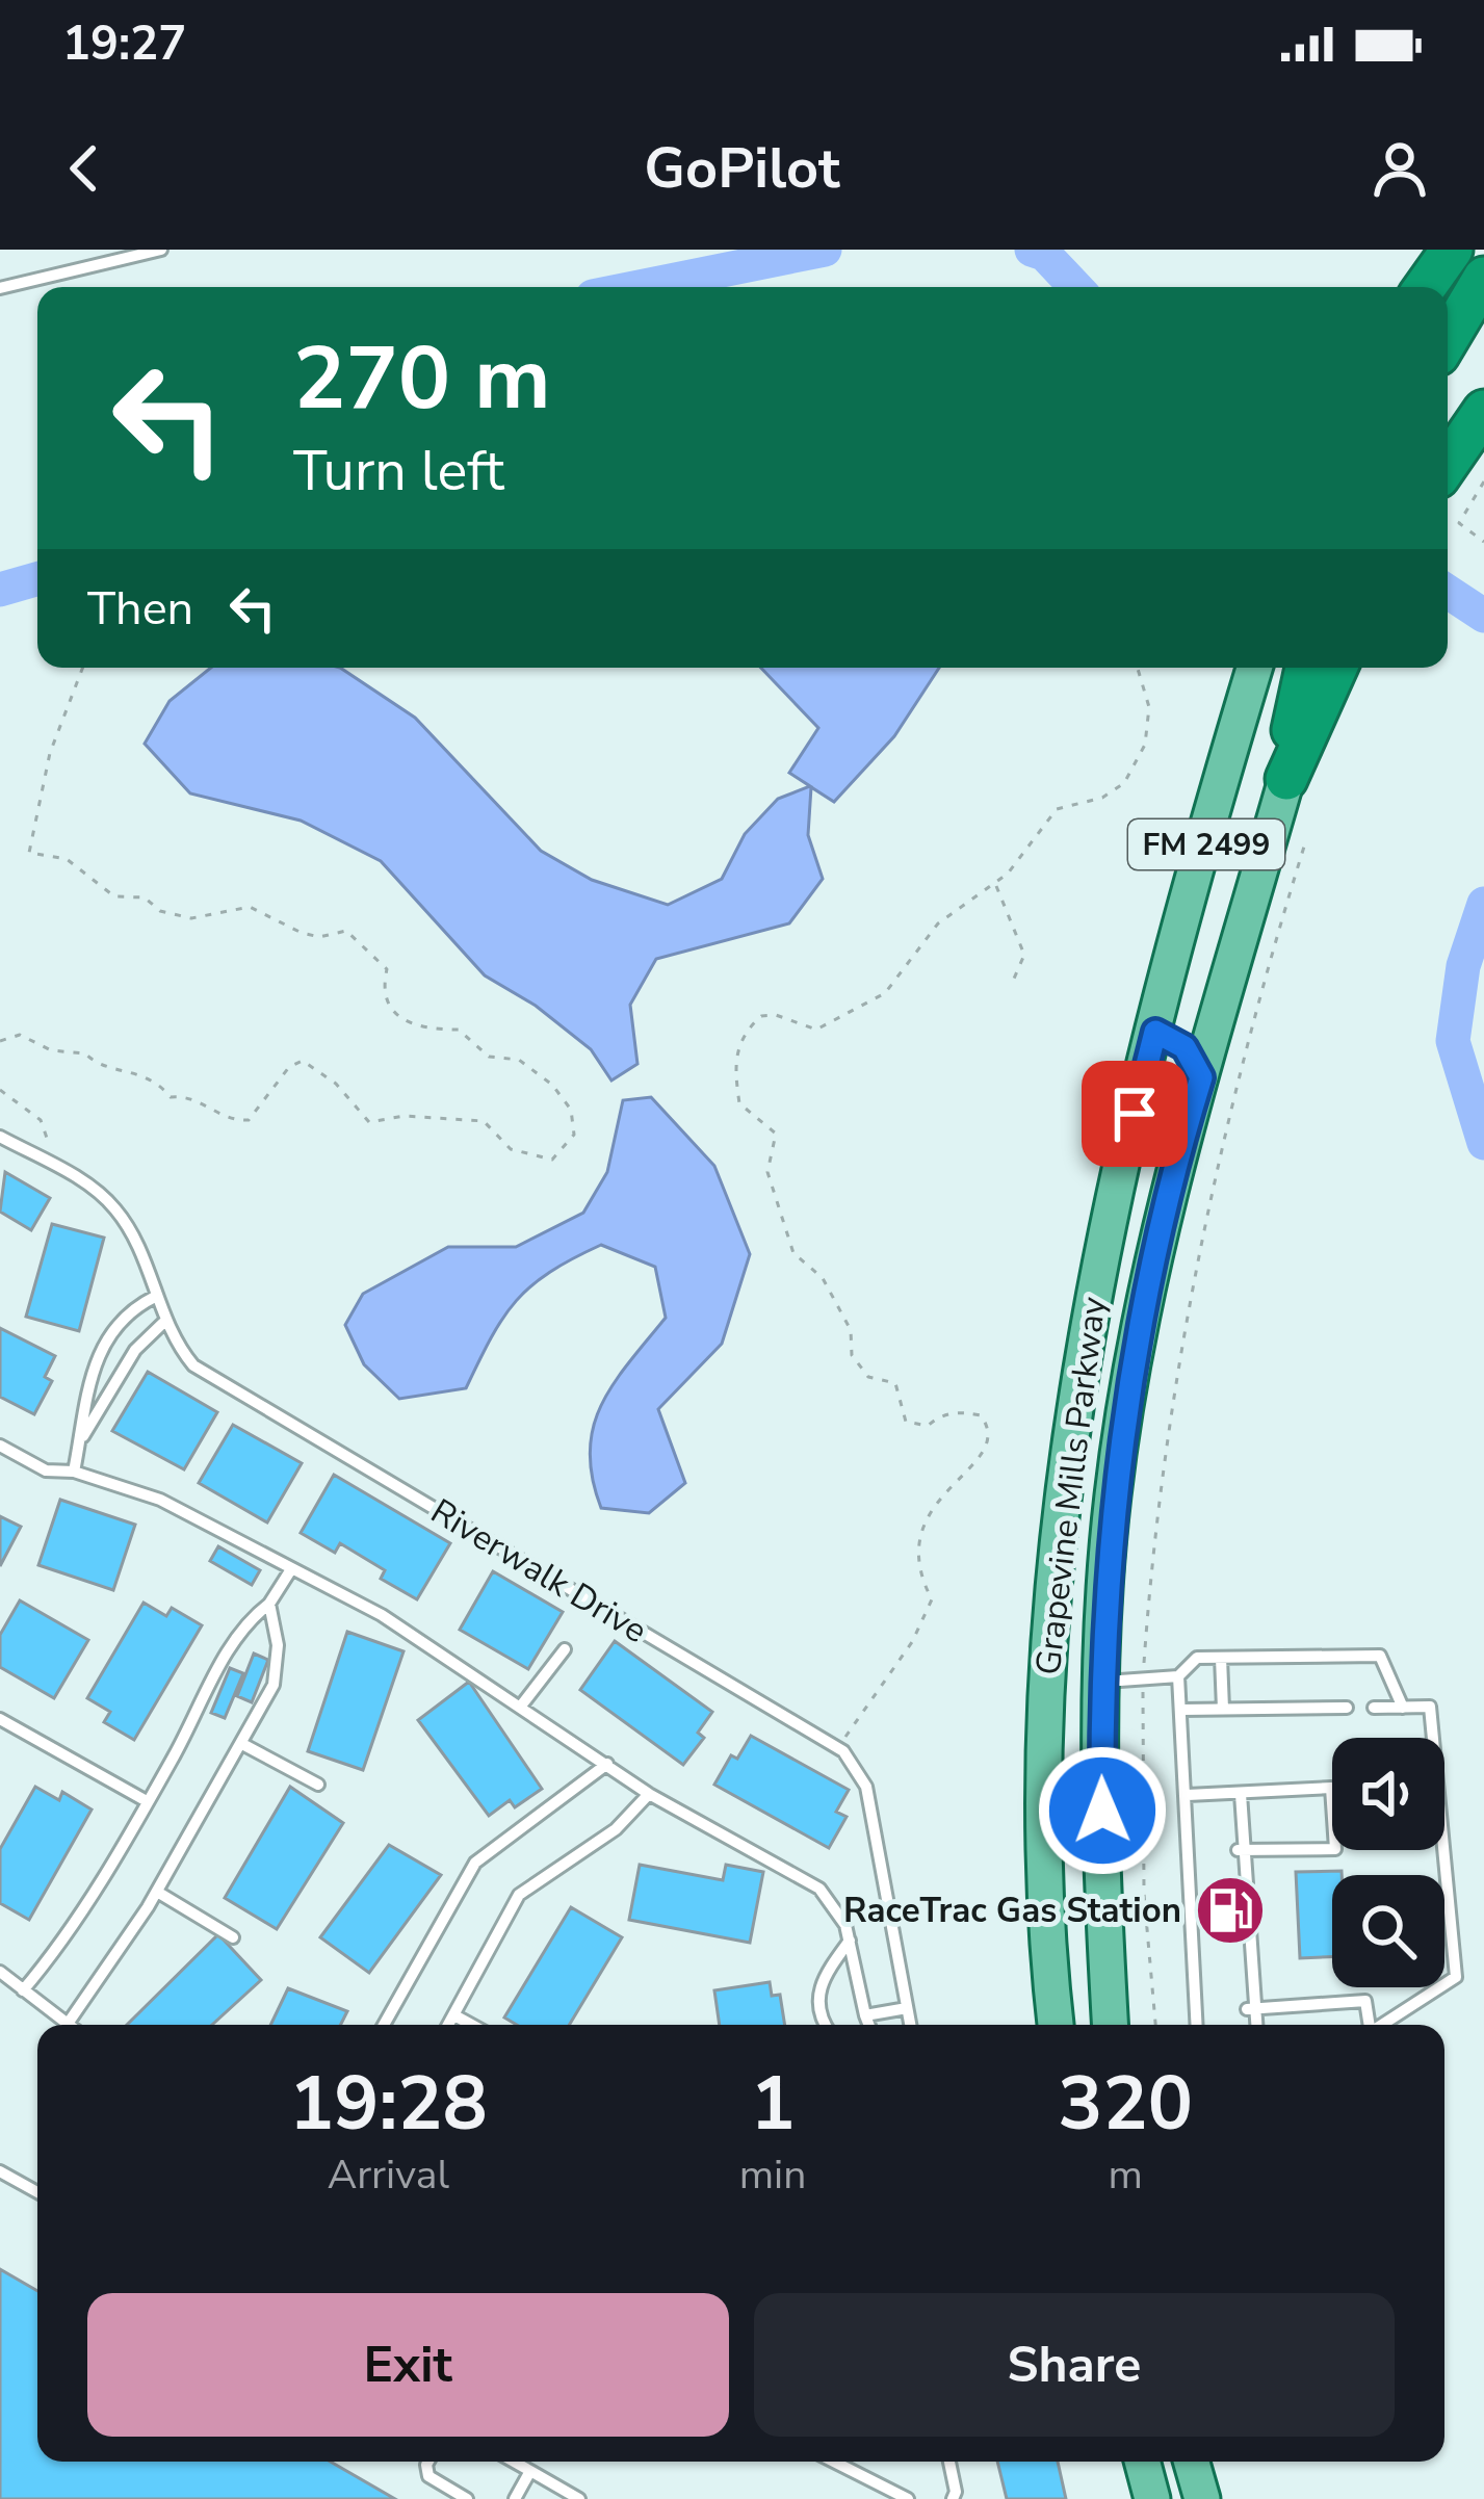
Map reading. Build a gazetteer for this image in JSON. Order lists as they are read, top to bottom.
{
  "streets": {
    "highway": ["FM 2499", "Grapevine Mills Parkway"],
    "lane": ["Riverwalk Drive"]
  },
  "places": {
    "fuel station": ["RaceTrac Gas Station"]
  },
  "page": {
    "status": "19:27",
    "header": "GoPilot",
    "turn": ["270 m", "Turn left"],
    "then": "Then",
    "eta": [
      "19:28",
      "Arrival",
      "1",
      "min",
      "320",
      "m"
    ],
    "buttons": ["Exit", "Share"]
  }
}
